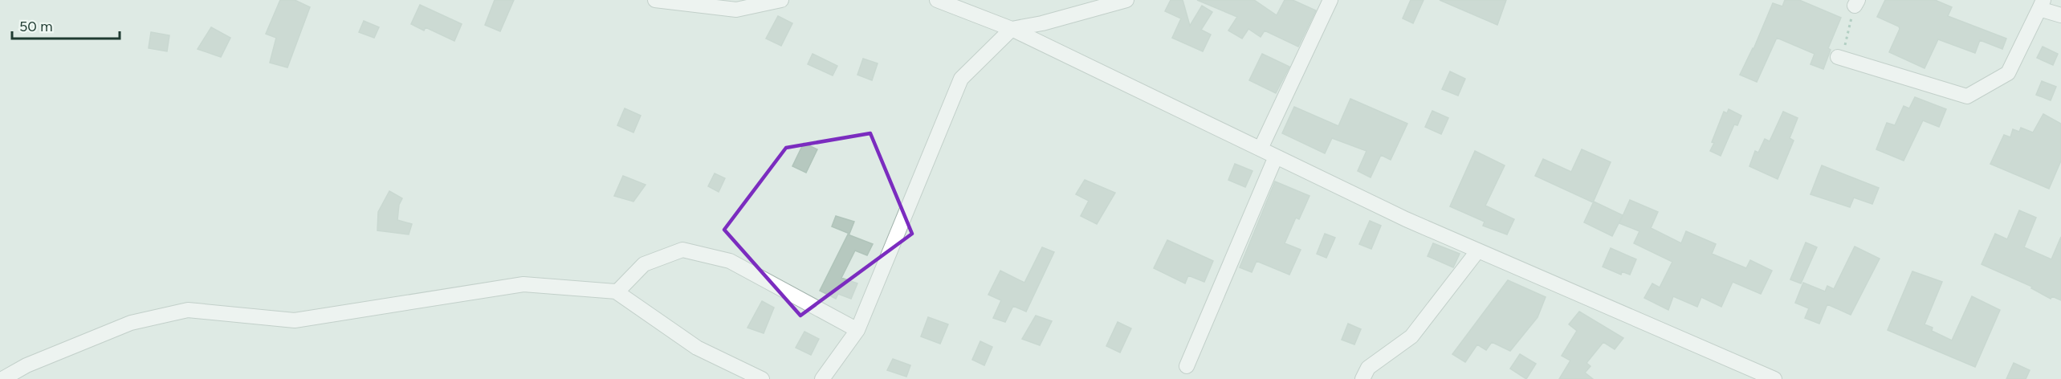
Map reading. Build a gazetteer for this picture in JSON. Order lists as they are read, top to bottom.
{
  "scale_bar": "50 m"
}
